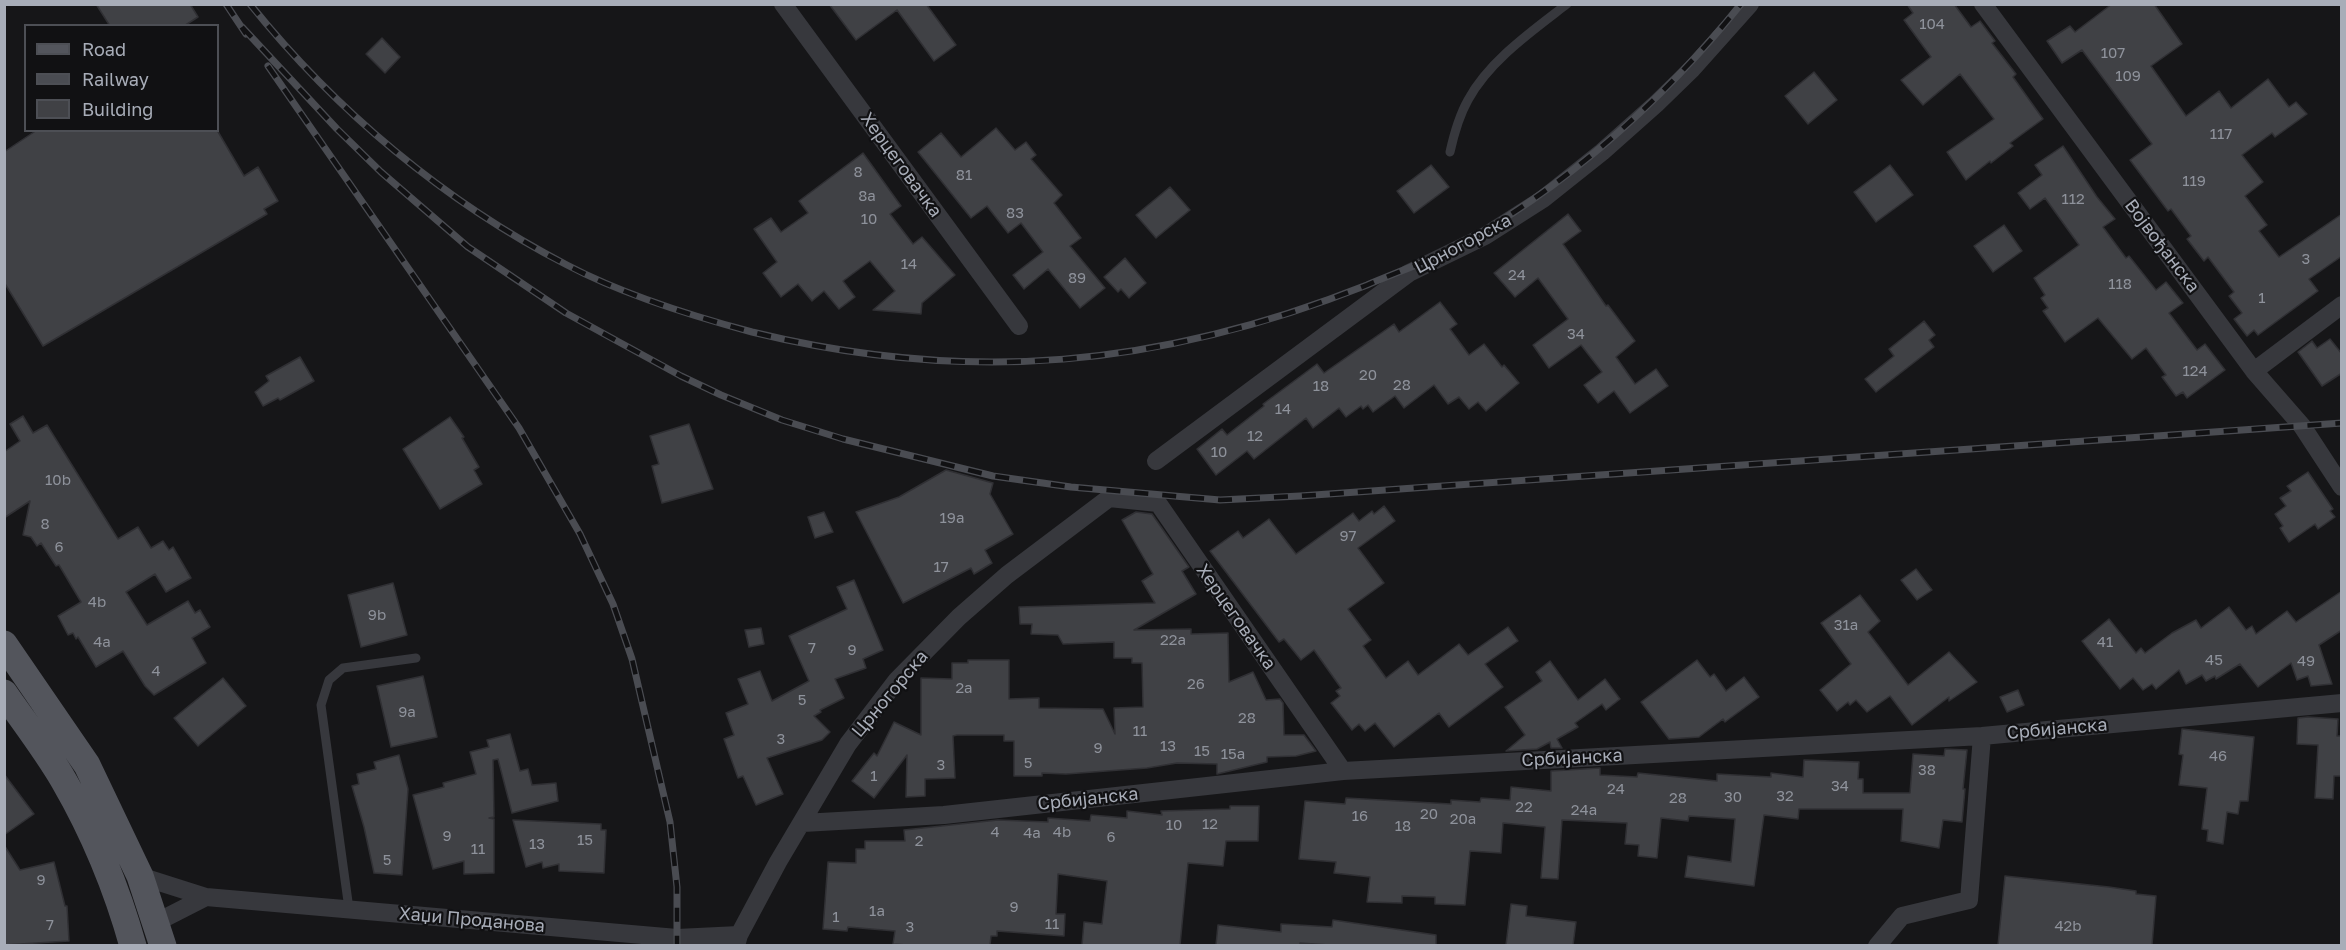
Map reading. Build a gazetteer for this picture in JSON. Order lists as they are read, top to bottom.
{
  "streets": {
    "street": [
      "Херцеговачка",
      "Црногорска",
      "Војвођанска",
      "Србијанска",
      "Хаџи Проданова"
    ]
  },
  "crossings": [
    ["Херцеговачка", "Црногорска"],
    ["Херцеговачка", "Србијанска"],
    ["Црногорска", "Србијанска"],
    ["Црногорска", "Хаџи Проданова"]
  ],
  "house_numbers": [
    "104",
    "107",
    "109",
    "117",
    "8",
    "81",
    "119",
    "8a",
    "112",
    "83",
    "10",
    "3",
    "14",
    "24",
    "89",
    "118",
    "1",
    "34",
    "124",
    "20",
    "28",
    "18",
    "14",
    "12",
    "10",
    "10b",
    "19a",
    "8",
    "97",
    "6",
    "17",
    "4b",
    "9b",
    "31a",
    "22a",
    "4a",
    "41",
    "7",
    "9",
    "45",
    "49",
    "4",
    "26",
    "2a",
    "5",
    "9a",
    "28",
    "11",
    "3",
    "13",
    "9",
    "15",
    "15a",
    "46",
    "5",
    "3",
    "38",
    "1",
    "34",
    "24",
    "32",
    "30",
    "28",
    "22",
    "24a",
    "20",
    "16",
    "20a",
    "12",
    "10",
    "18",
    "4",
    "4b",
    "4a",
    "9",
    "6",
    "15",
    "2",
    "13",
    "11",
    "5",
    "9",
    "9",
    "1a",
    "1",
    "11",
    "7",
    "42b",
    "3"
  ],
  "legend": ["Road", "Railway", "Building"]
}
